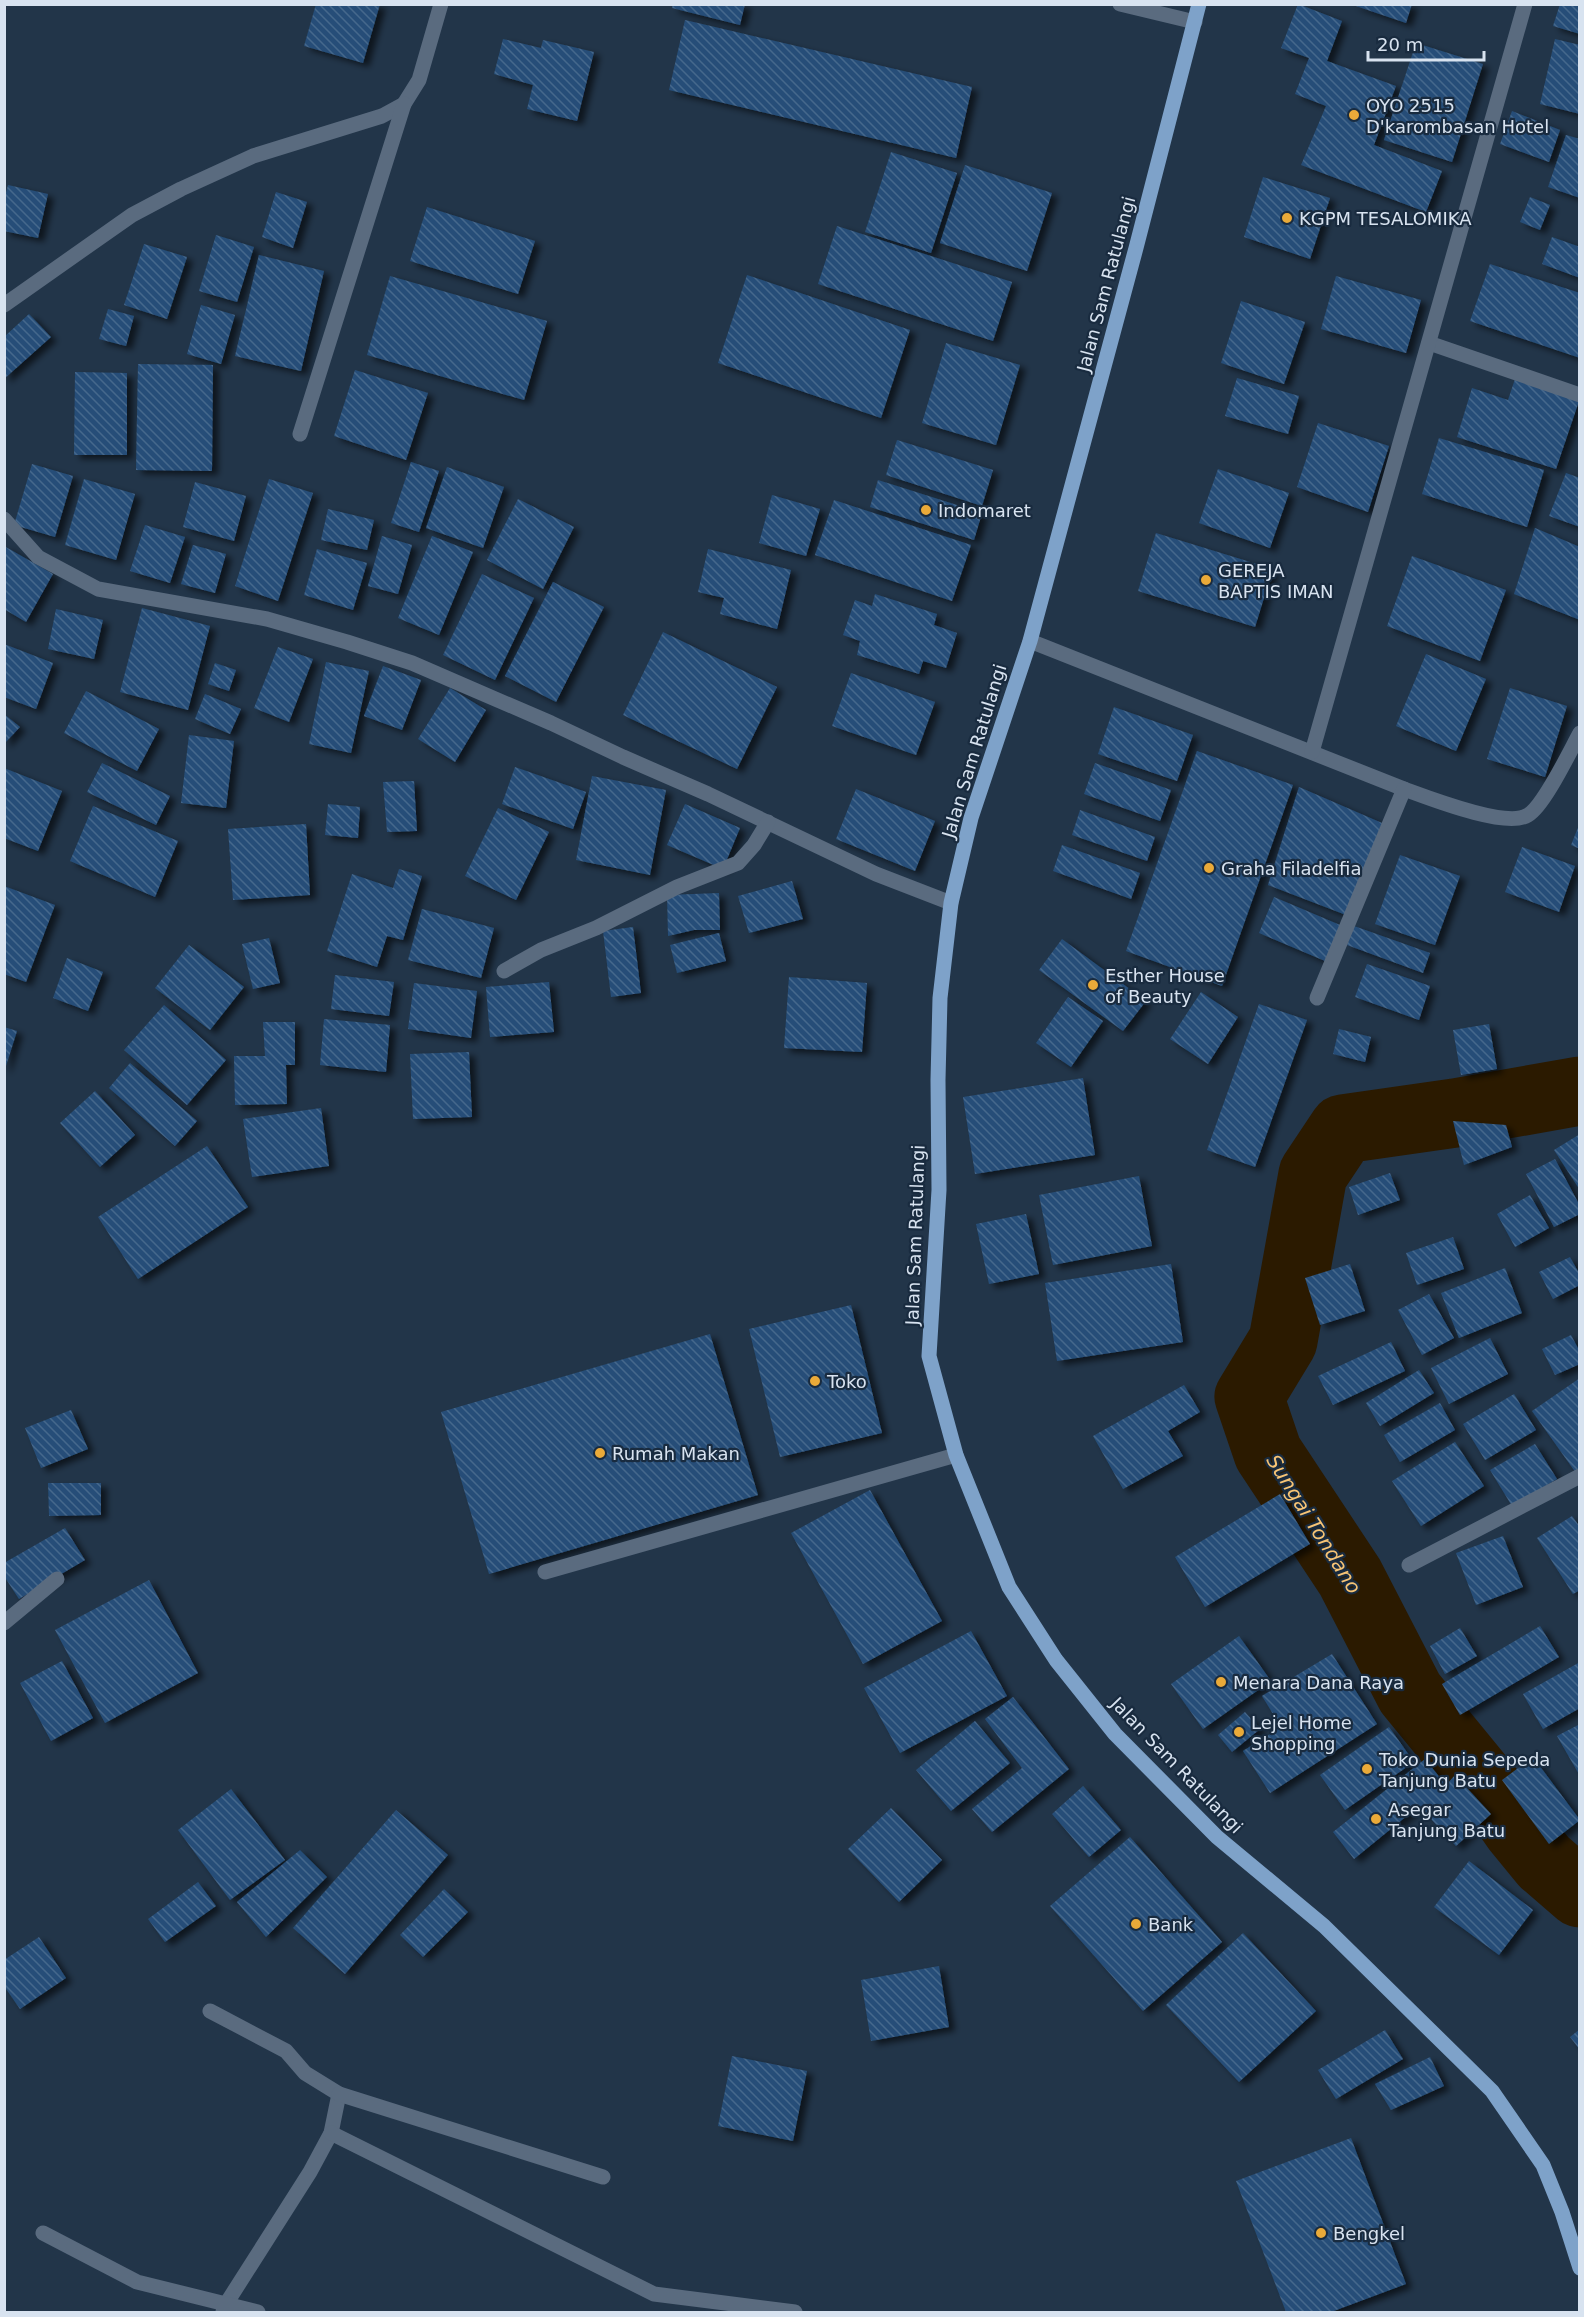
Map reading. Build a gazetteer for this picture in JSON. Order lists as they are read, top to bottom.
{
  "streets": {
    "main road": ["Jalan Sam Ratulangi"]
  },
  "water": ["Sungai Tondano"],
  "places": [
    "OYO 2515 D'karombasan Hotel",
    "KGPM TESALOMIKA",
    "Indomaret",
    "GEREJA BAPTIS IMAN",
    "Graha Filadelfia",
    "Esther House of Beauty",
    "Toko",
    "Rumah Makan",
    "Menara Dana Raya",
    "Lejel Home Shopping",
    "Toko Dunia Sepeda Tanjung Batu",
    "Asegar Tanjung Batu",
    "Bank",
    "Bengkel"
  ],
  "scale_bar": "20 m"
}
